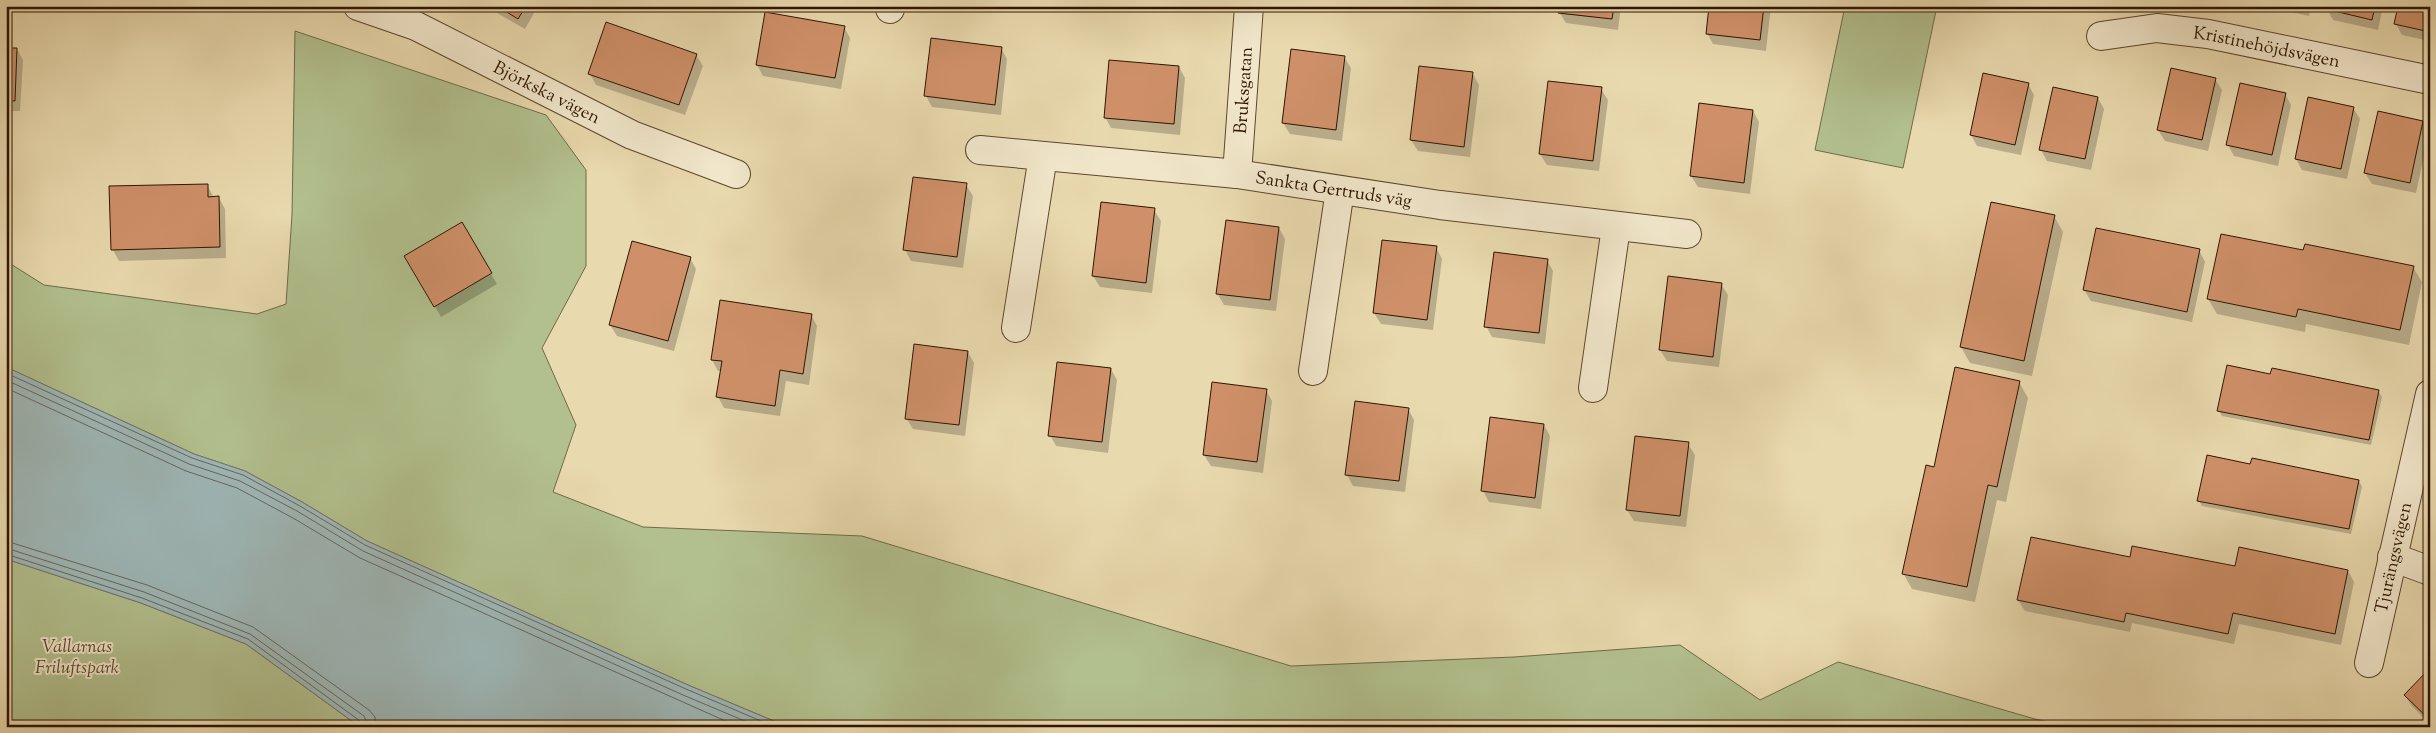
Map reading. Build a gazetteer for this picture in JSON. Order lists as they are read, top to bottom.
{
  "streets": {
    "street": [
      "Kristinehöjdsvägen",
      "Bruksgatan",
      "Björkska vägen",
      "Sankta Gertruds väg",
      "Tjurängsvägen"
    ]
  },
  "crossings": [
    ["Bruksgatan", "Sankta Gertruds väg"]
  ],
  "parks": ["Vallarnas Friluftspark"]
}
